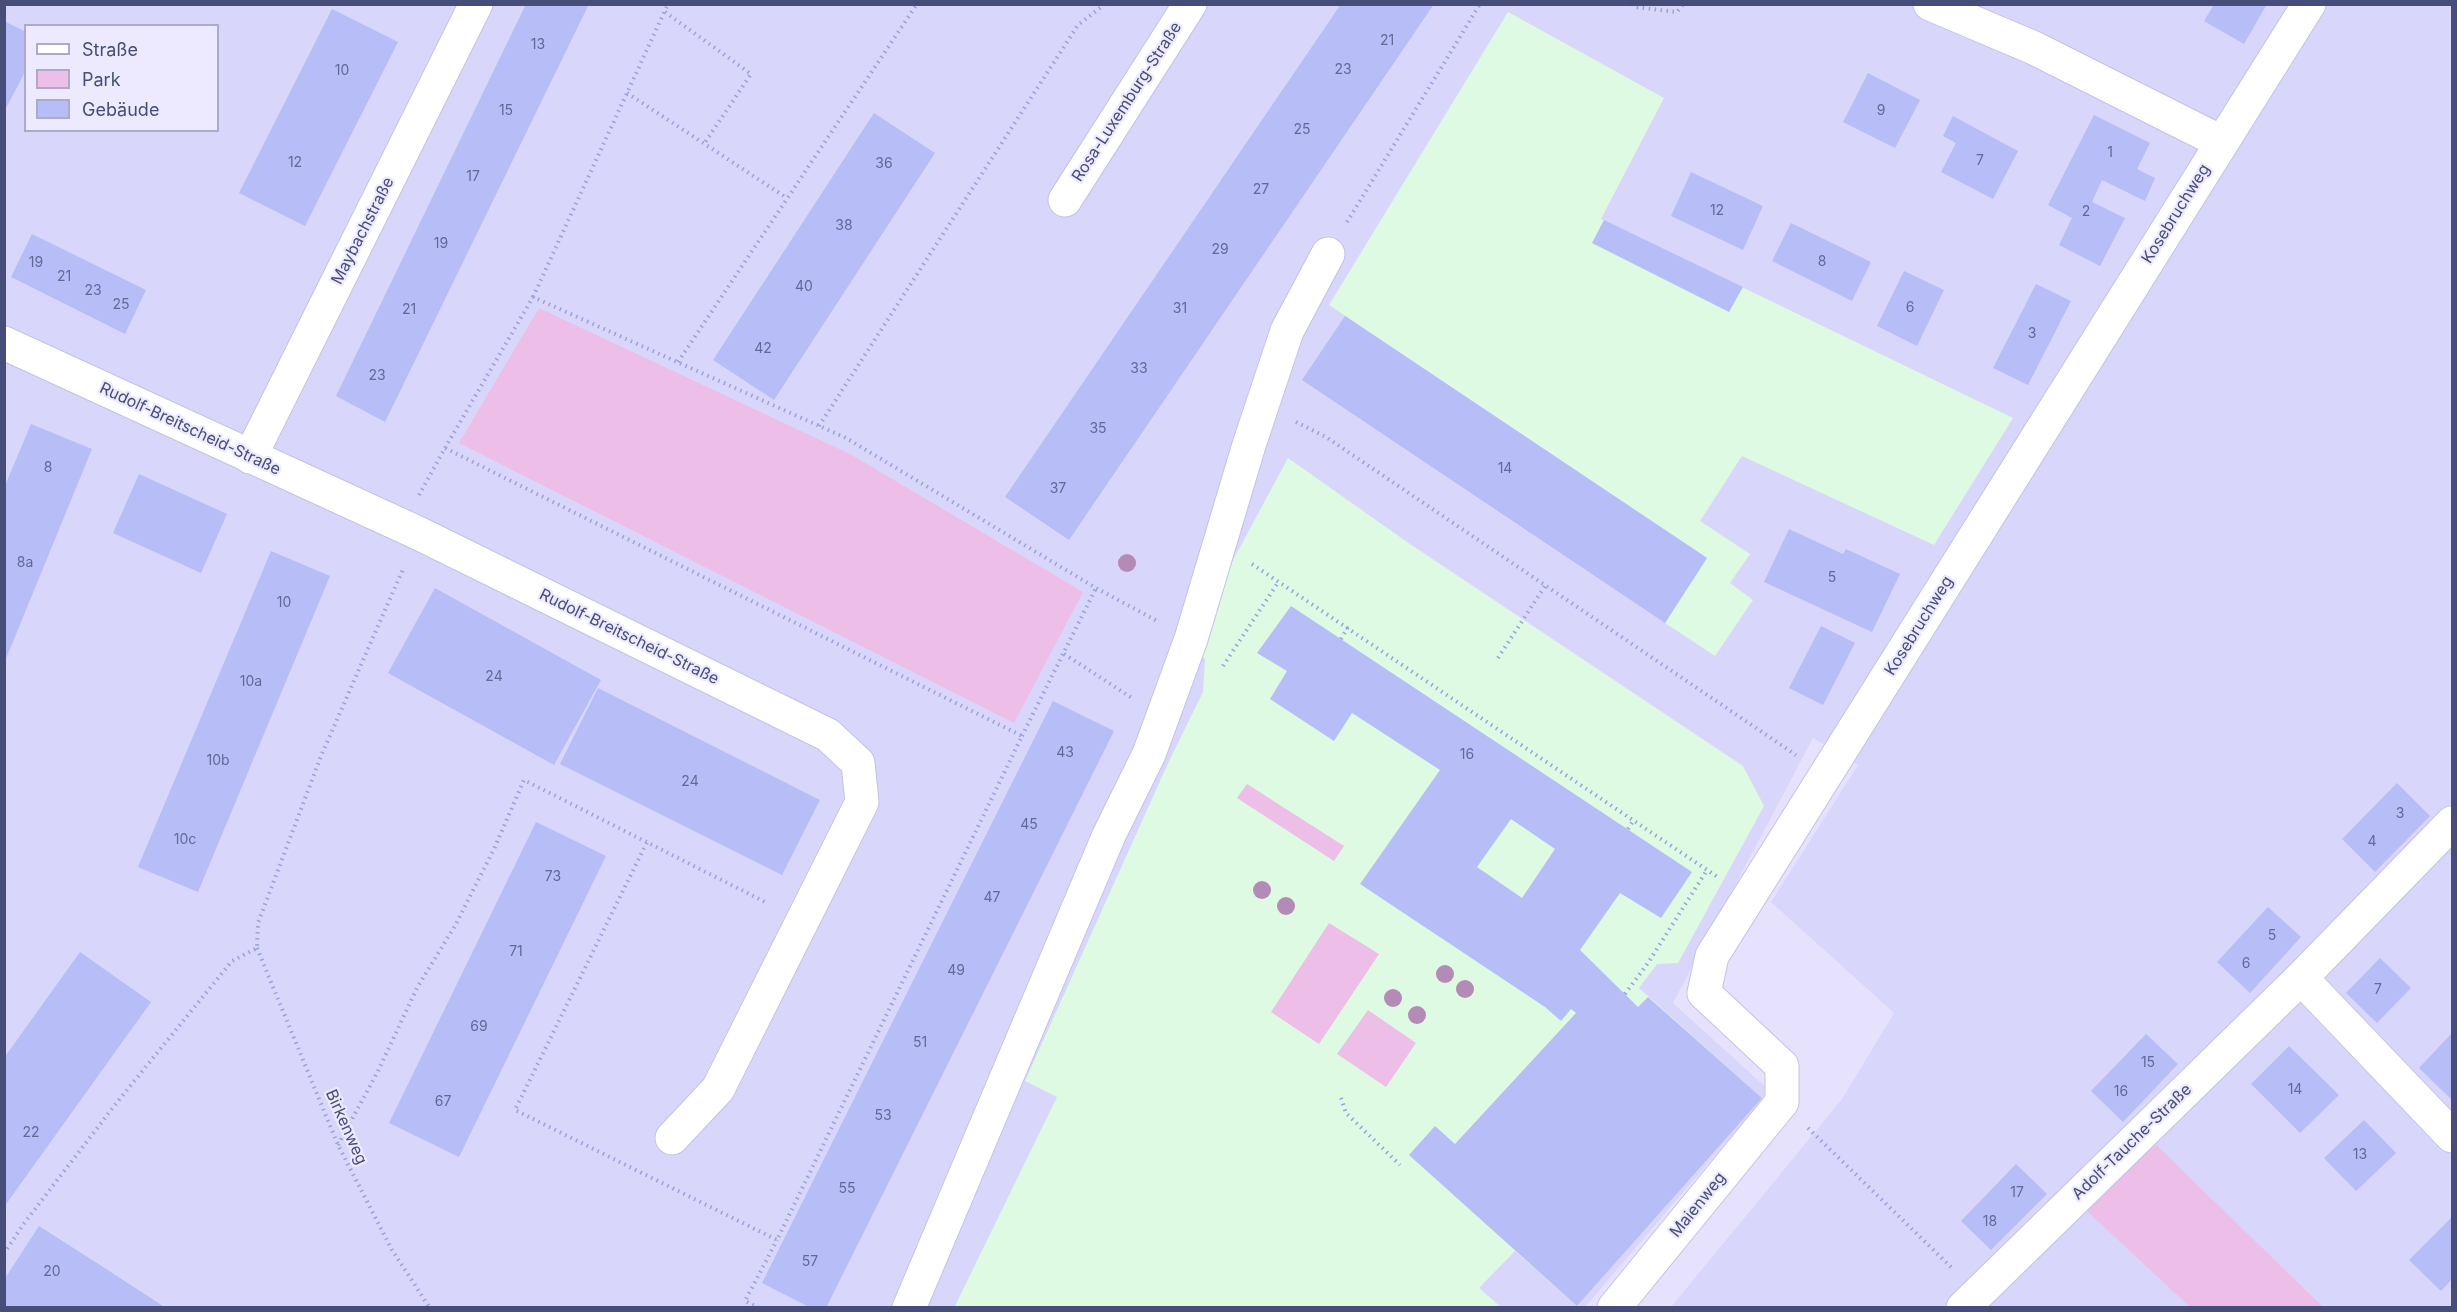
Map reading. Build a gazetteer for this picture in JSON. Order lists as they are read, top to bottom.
{
  "streets": {
    "street": [
      "Rosa-Luxemburg-Straße",
      "Kosebruchweg",
      "Maybachstraße",
      "Rudolf-Breitscheid-Straße",
      "Adolf-Tauche-Straße",
      "Maienweg"
    ],
    "path": ["Birkenweg"]
  },
  "crossings": [
    ["Kosebruchweg", "Maienweg"],
    ["Maybachstraße", "Rudolf-Breitscheid-Straße"]
  ],
  "house_numbers": [
    "21",
    "13",
    "23",
    "10",
    "15",
    "9",
    "25",
    "1",
    "7",
    "12",
    "36",
    "17",
    "27",
    "12",
    "2",
    "38",
    "19",
    "29",
    "8",
    "19",
    "21",
    "40",
    "23",
    "25",
    "6",
    "31",
    "21",
    "3",
    "42",
    "33",
    "23",
    "35",
    "8",
    "14",
    "37",
    "8a",
    "5",
    "10",
    "24",
    "10a",
    "43",
    "16",
    "10b",
    "24",
    "3",
    "45",
    "10c",
    "4",
    "73",
    "47",
    "5",
    "71",
    "6",
    "49",
    "7",
    "69",
    "51",
    "15",
    "14",
    "16",
    "67",
    "53",
    "22",
    "13",
    "55",
    "17",
    "18",
    "57",
    "20"
  ],
  "legend": ["Straße", "Park", "Gebäude"]
}
